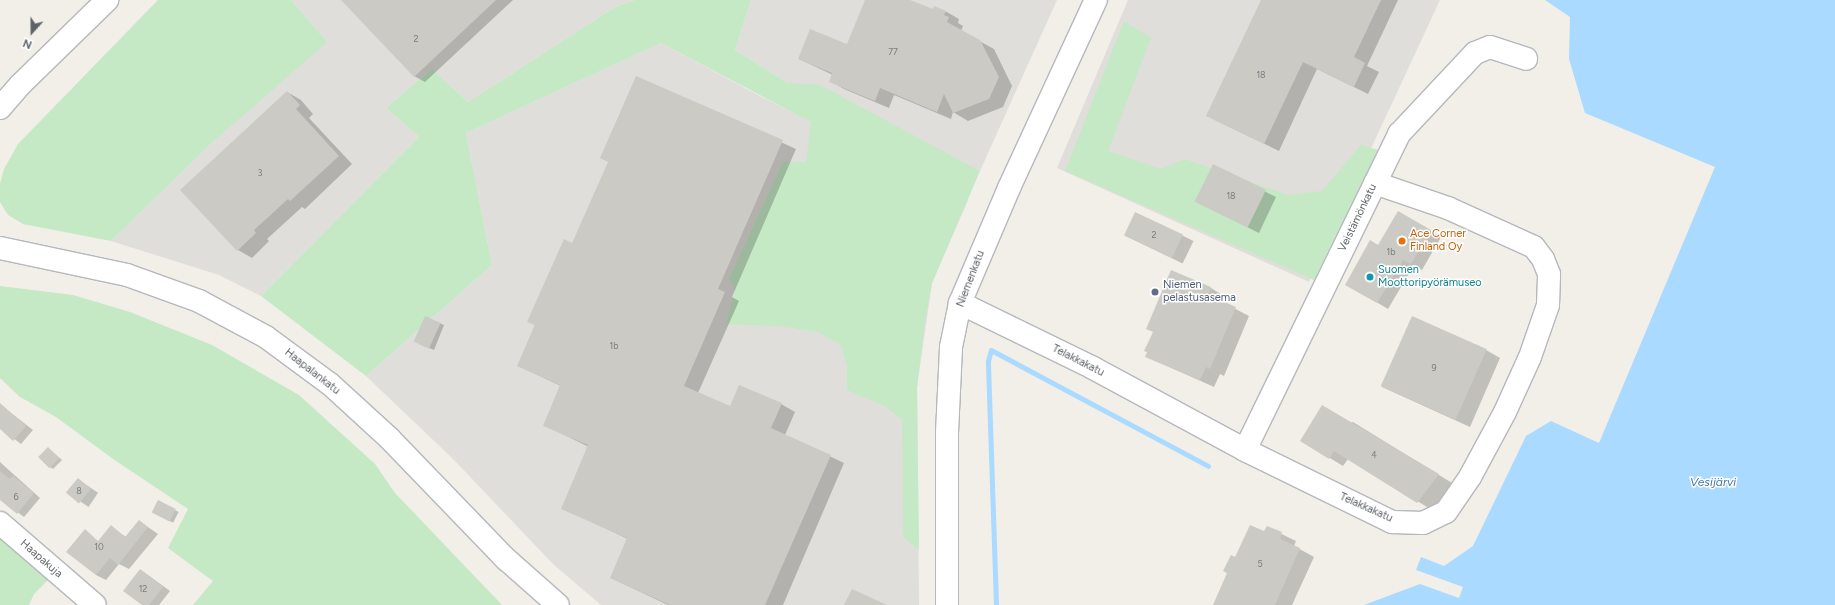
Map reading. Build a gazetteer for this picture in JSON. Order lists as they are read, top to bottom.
{
  "streets": {
    "street": [
      "Veistämönkatu",
      "Niemenkatu",
      "Telakkakatu",
      "Haapalankatu",
      "Haapakuja"
    ]
  },
  "crossings": [
    ["Veistämönkatu", "Telakkakatu"],
    ["Niemenkatu", "Telakkakatu"]
  ],
  "water": ["Vesijärvi"],
  "places": ["Ace Corner Finland Oy", "Suomen Moottoripyörämuseo", "Niemen pelastusasema"],
  "house_numbers": [
    "2",
    "77",
    "18",
    "3",
    "18",
    "2",
    "1b",
    "1b",
    "9",
    "4",
    "8",
    "6",
    "10",
    "5",
    "12"
  ],
  "north": "bottom"
}
